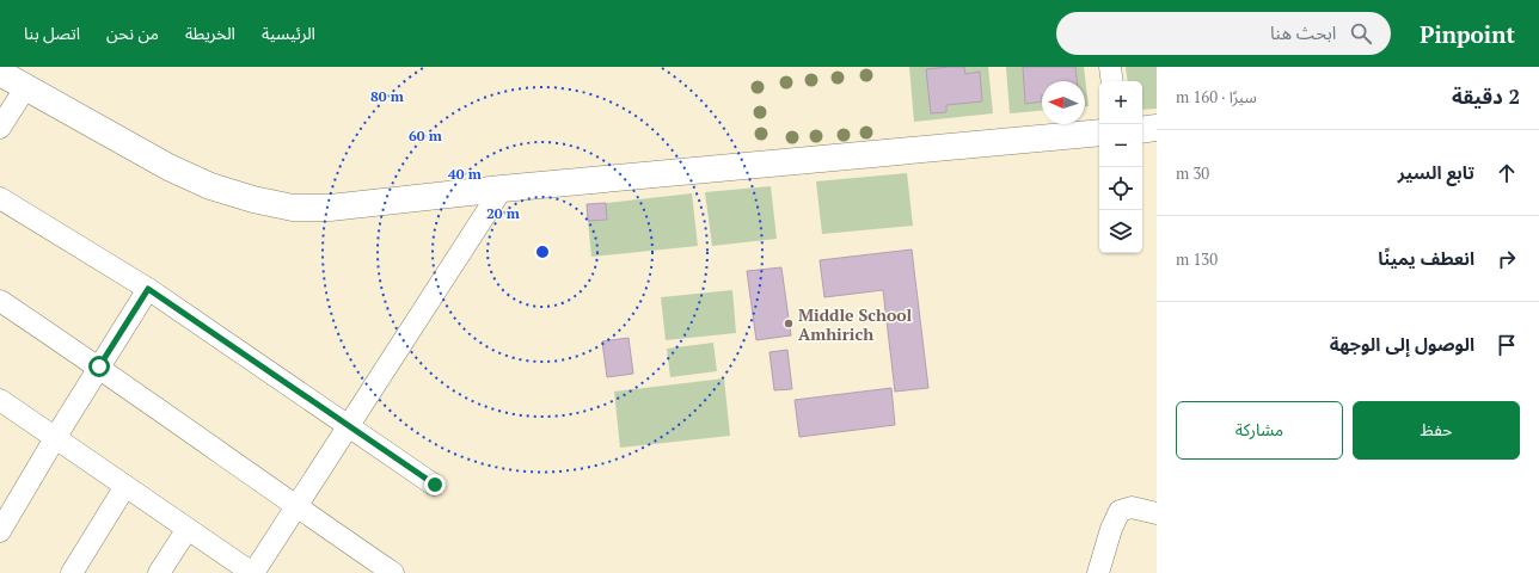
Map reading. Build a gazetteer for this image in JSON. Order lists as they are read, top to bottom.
{
  "places": ["Middle School Amhirich"],
  "north": "left",
  "page": {
    "header": "Pinpoint",
    "search": "ابحث هنا",
    "nav": [
      "الرئيسية",
      "الخريطة",
      "من نحن",
      "اتصل بنا"
    ],
    "heading": ["2 دقيقة", "سيرًا · 160 m"],
    "map_buttons": ["+", "−"],
    "list": [
      ["تابع السير", "30 m"],
      ["انعطف يمينًا", "130 m"],
      "الوصول إلى الوجهة"
    ],
    "buttons": ["حفظ", "مشاركة"]
  },
  "rings": [
    "80 m",
    "60 m",
    "40 m",
    "20 m"
  ]
}
